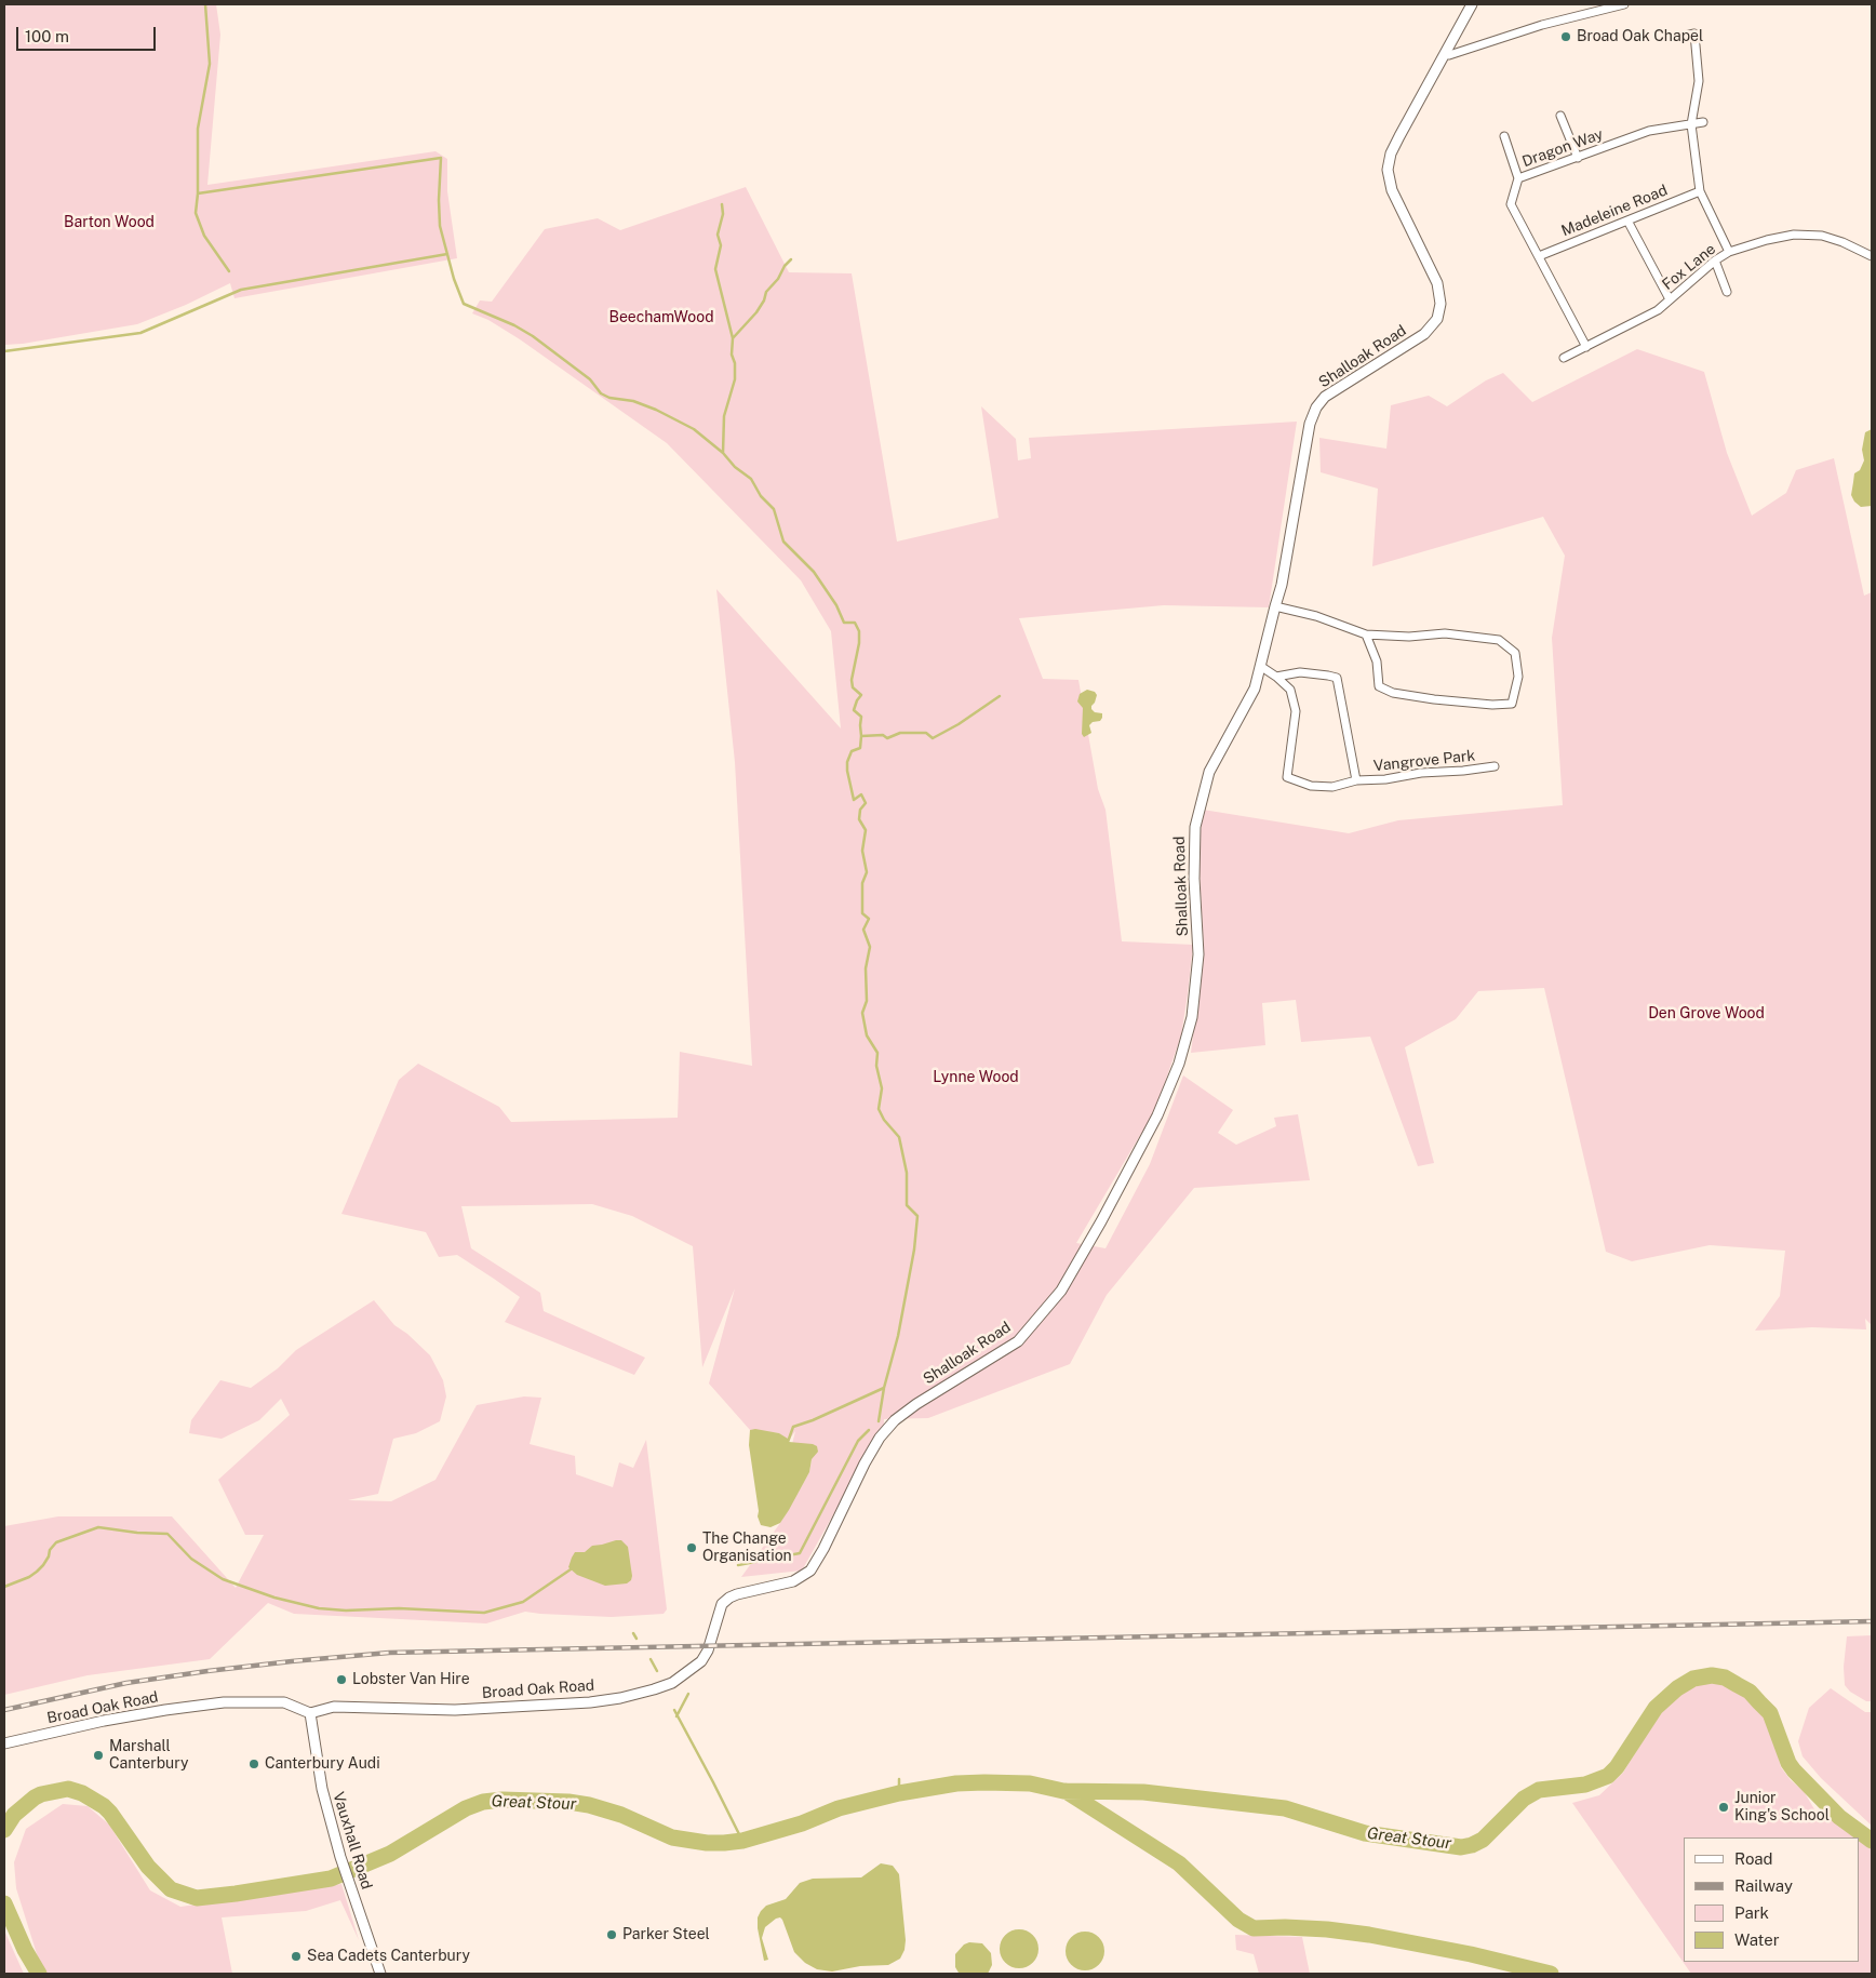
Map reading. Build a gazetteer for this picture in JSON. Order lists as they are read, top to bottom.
{
  "streets": {
    "street": [
      "Dragon Way",
      "Madeleine Road",
      "Fox Lane",
      "Shalloak Road",
      "Vangrove Park",
      "Broad Oak Road",
      "Vauxhall Road"
    ]
  },
  "crossings": [
    ["Dragon Way", "Madeleine Road"],
    ["Dragon Way", "Fox Lane"],
    ["Shalloak Road", "Vangrove Park"],
    ["Shalloak Road", "Broad Oak Road"],
    ["Broad Oak Road", "Vauxhall Road"]
  ],
  "water": ["Great Stour"],
  "parks": [
    "Barton Wood",
    "BeechamWood",
    "Den Grove Wood",
    "Lynne Wood"
  ],
  "places": [
    "Broad Oak Chapel",
    "The Change Organisation",
    "Lobster Van Hire",
    "Marshall Canterbury",
    "Canterbury Audi",
    "Junior King's School",
    "Parker Steel",
    "Sea Cadets Canterbury"
  ],
  "legend": [
    "Road",
    "Railway",
    "Park",
    "Water"
  ],
  "scale_bar": "100 m"
}
